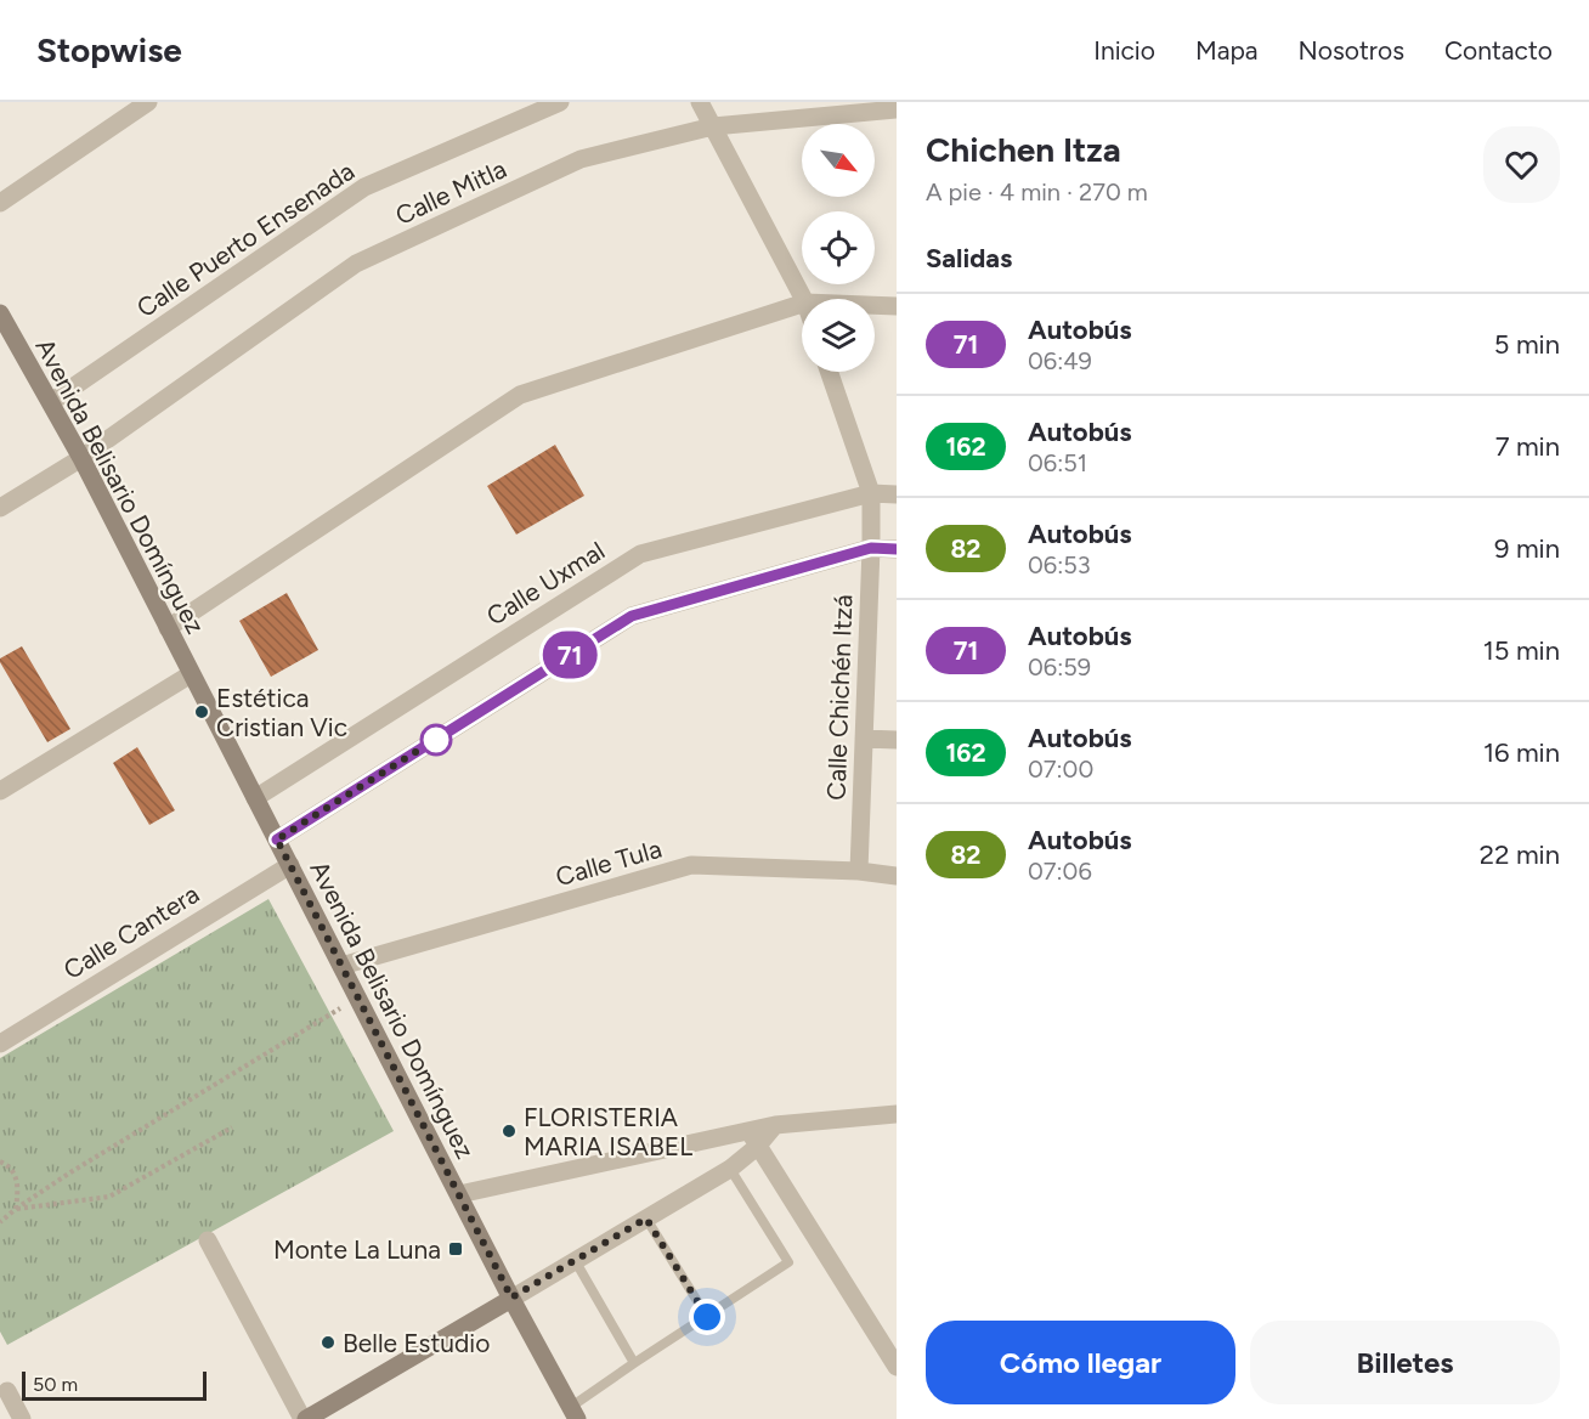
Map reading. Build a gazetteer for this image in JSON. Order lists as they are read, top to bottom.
{
  "streets": {
    "main road": ["Avenida Belisario Domínguez"],
    "street": [
      "Calle Mitla",
      "Calle Puerto Ensenada",
      "Calle Uxmal",
      "Calle Chichén Itzá",
      "Calle Tula",
      "Calle Cantera"
    ]
  },
  "crossings": [
    ["Calle Mitla", "Avenida Belisario Domínguez"],
    ["Calle Puerto Ensenada", "Avenida Belisario Domínguez"],
    ["Avenida Belisario Domínguez", "Calle Uxmal"],
    ["Avenida Belisario Domínguez", "Calle Tula"],
    ["Avenida Belisario Domínguez", "Calle Cantera"],
    ["Calle Uxmal", "Calle Chichén Itzá"],
    ["Calle Chichén Itzá", "Calle Tula"]
  ],
  "places": {
    "other": ["Estética Cristian Vic", "FLORISTERIA MARIA ISABEL", "Belle Estudio"],
    "transit": ["Monte La Luna"]
  },
  "lines": ["bus line 71"],
  "scale_bar": "50 m",
  "north": "bottom right",
  "page": {
    "header": "Stopwise",
    "nav": [
      "Inicio",
      "Mapa",
      "Nosotros",
      "Contacto"
    ],
    "on_map": "71",
    "heading": [
      ["Chichen Itza", "A pie · 4 min · 270 m"],
      "Salidas"
    ],
    "list": [
      {
        "mark": "71",
        "name": "Autobús",
        "note": "06:49",
        "value": "5 min"
      },
      {
        "mark": "162",
        "name": "Autobús",
        "note": "06:51",
        "value": "7 min"
      },
      {
        "mark": "82",
        "name": "Autobús",
        "note": "06:53",
        "value": "9 min"
      },
      {
        "mark": "71",
        "name": "Autobús",
        "note": "06:59",
        "value": "15 min"
      },
      {
        "mark": "162",
        "name": "Autobús",
        "note": "07:00",
        "value": "16 min"
      },
      {
        "mark": "82",
        "name": "Autobús",
        "note": "07:06",
        "value": "22 min"
      }
    ],
    "buttons": ["Cómo llegar", "Billetes"],
    "scale": "50 m"
  }
}
